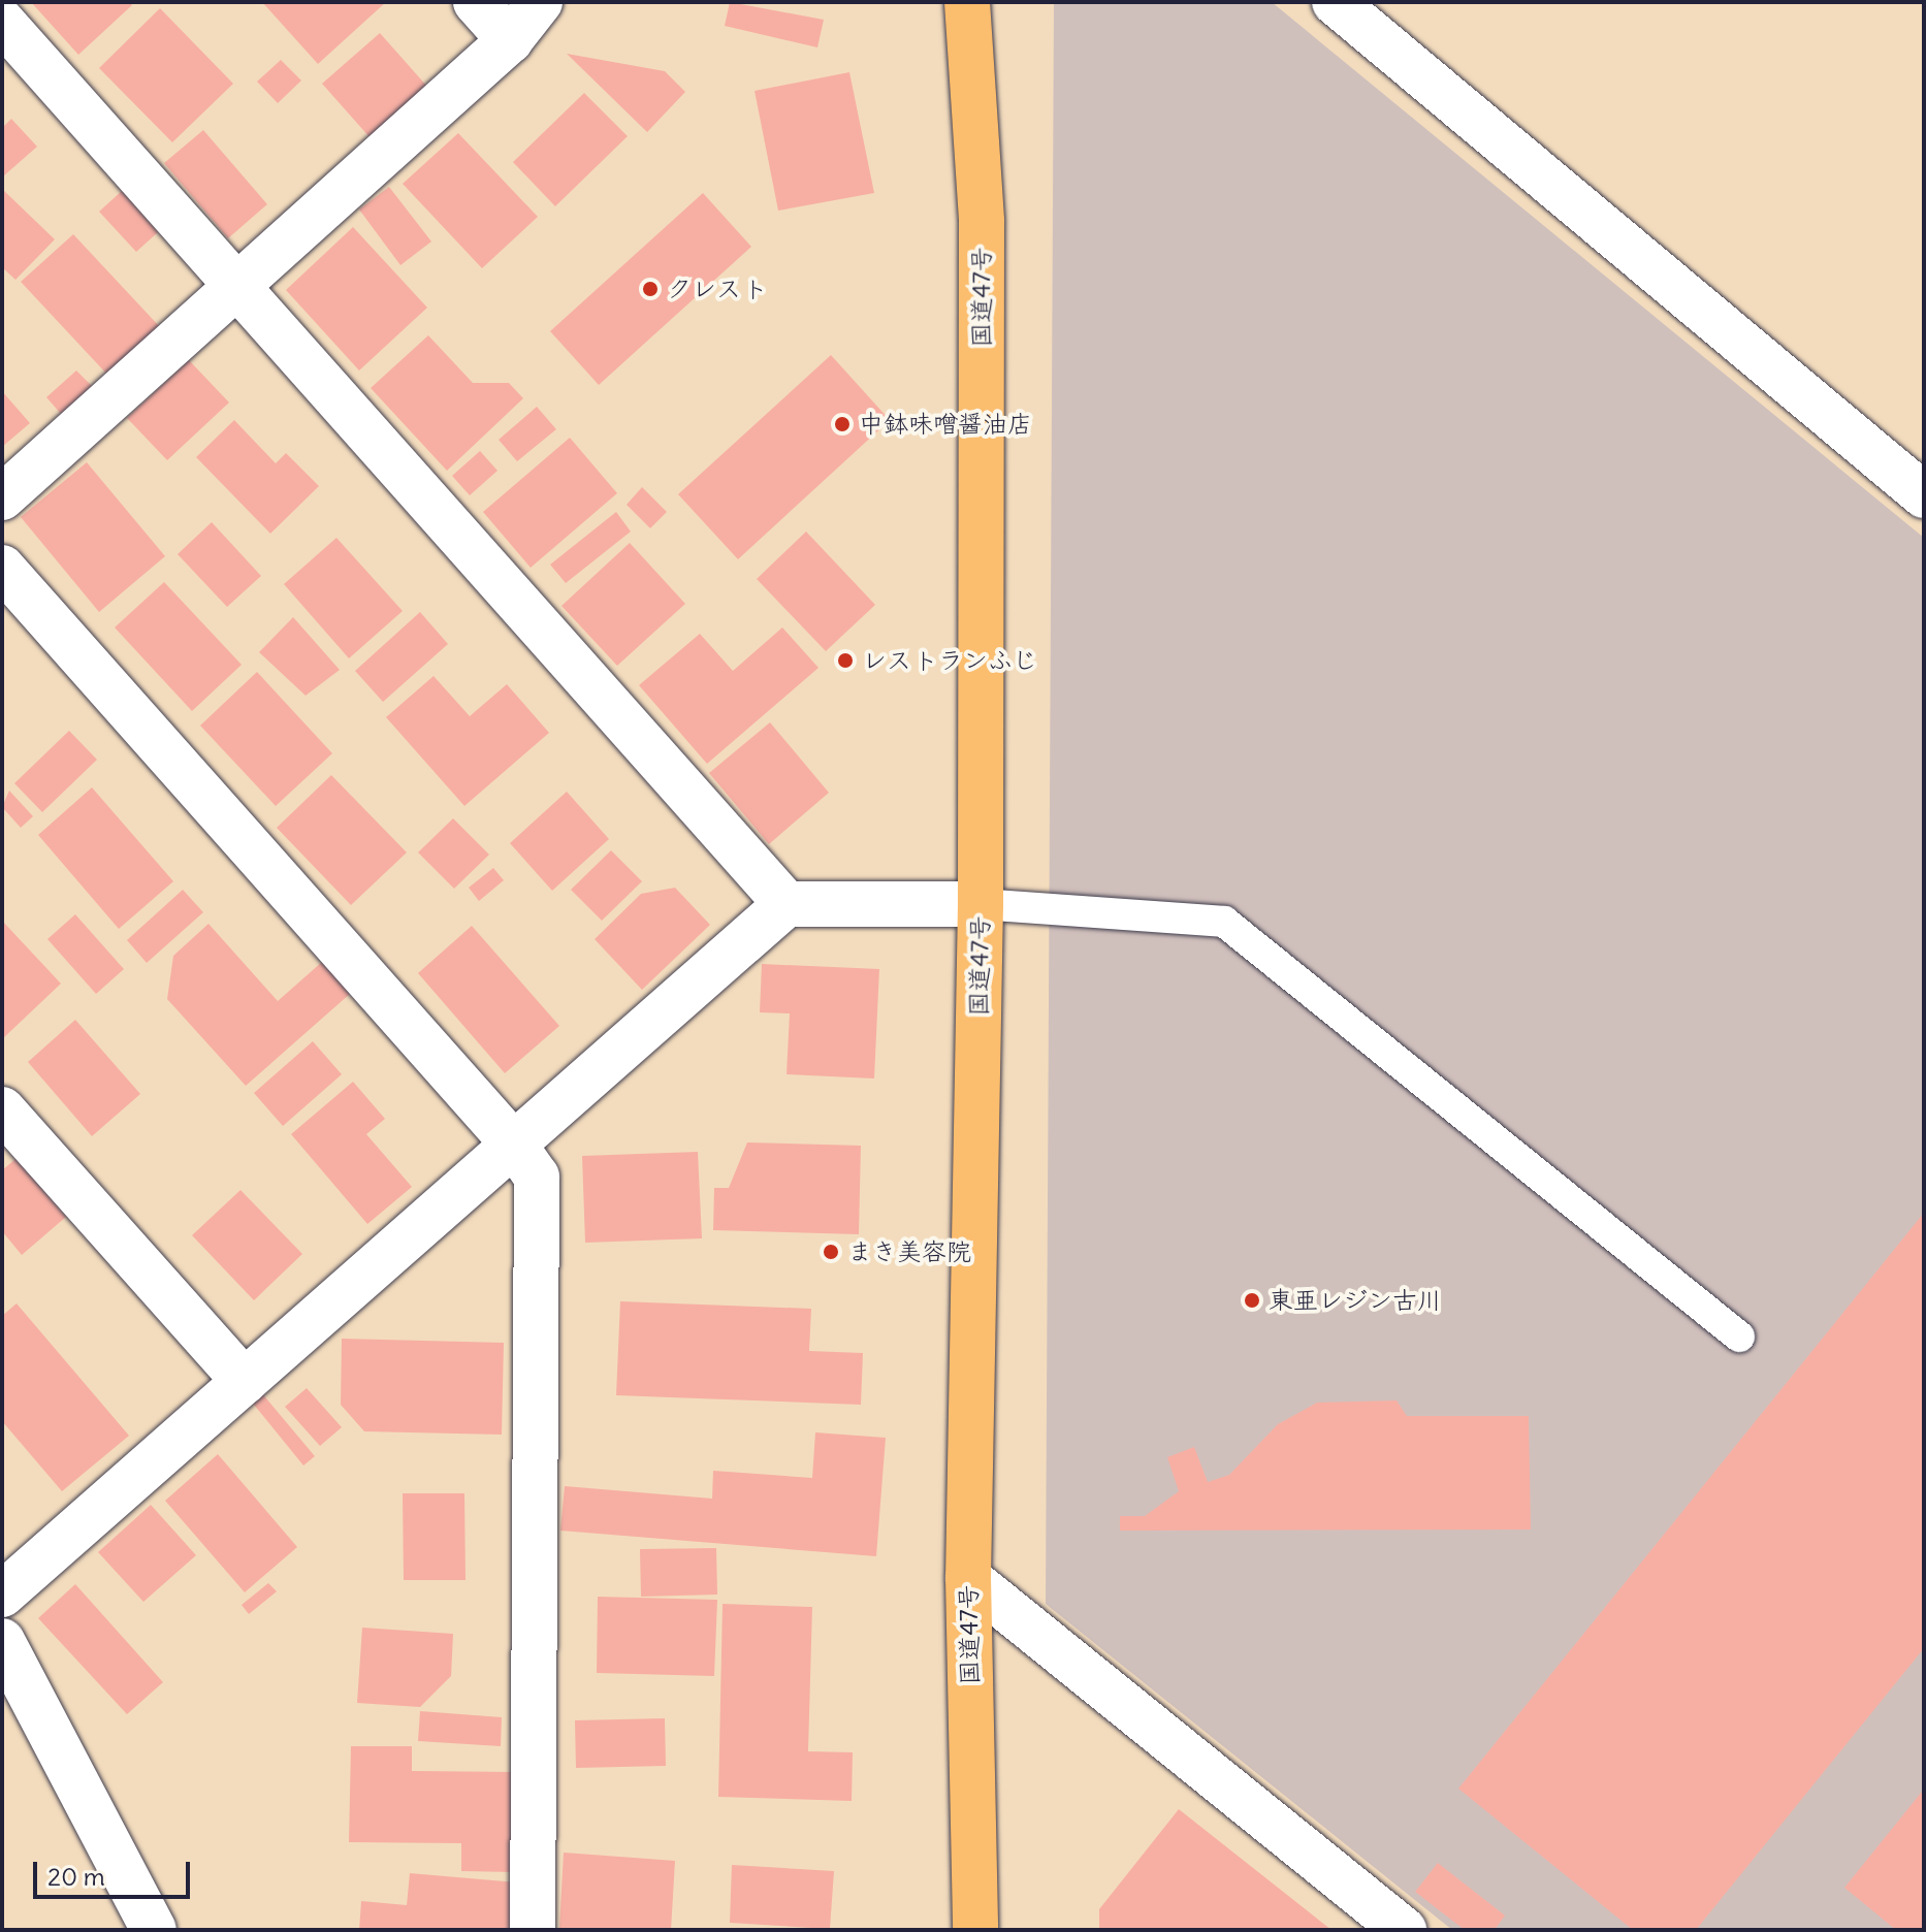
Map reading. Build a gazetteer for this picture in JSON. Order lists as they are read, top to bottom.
{
  "streets": {
    "highway": ["国道47号"]
  },
  "places": [
    "クレスト",
    "中鉢味噌醤油店",
    "レストランふじ",
    "まき美容院",
    "東亜レジン古川"
  ],
  "scale_bar": "20 m"
}
